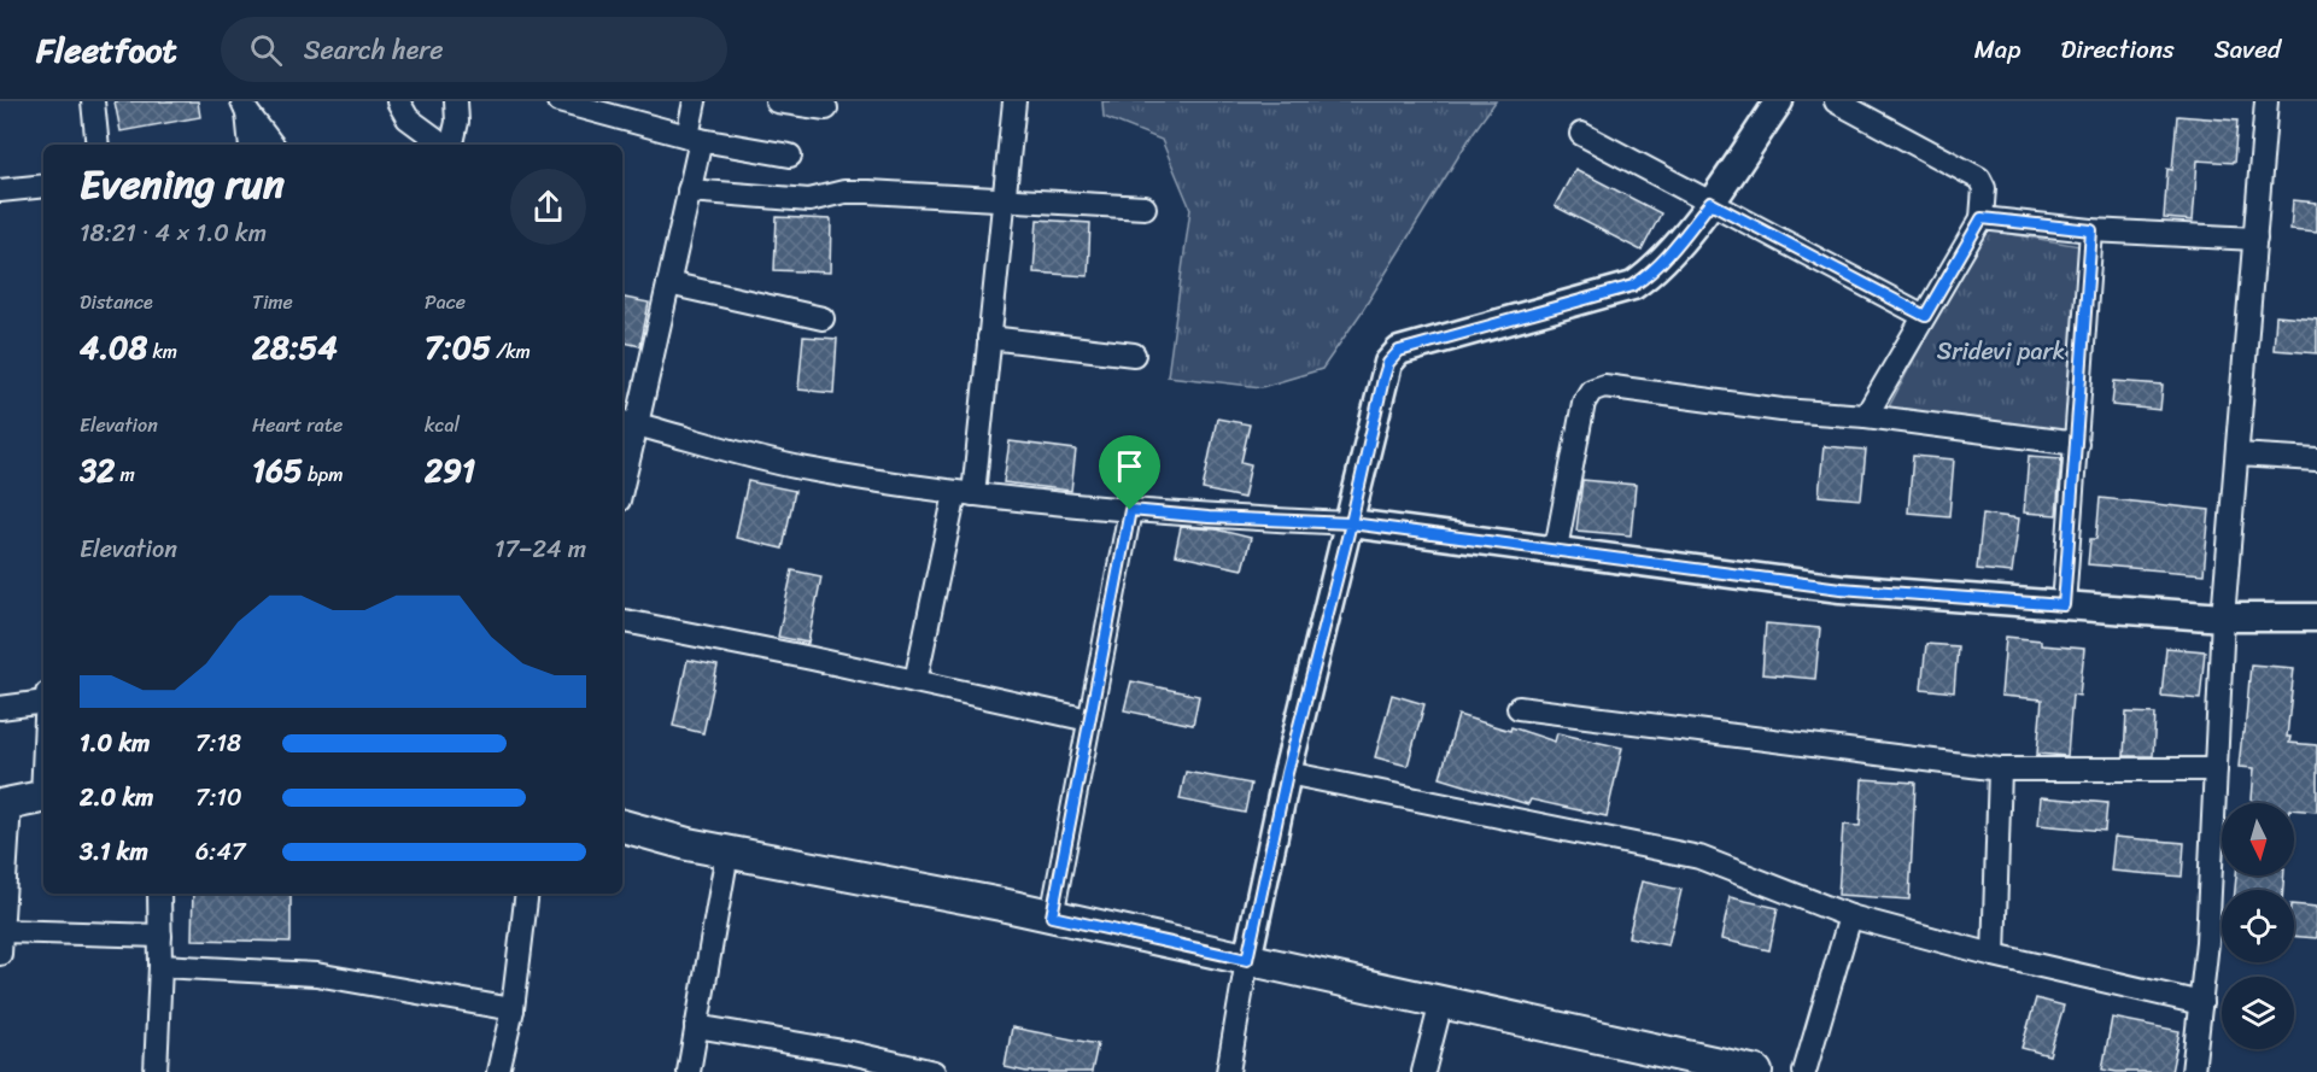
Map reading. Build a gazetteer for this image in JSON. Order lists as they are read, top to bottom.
{
  "parks": ["Sridevi park"],
  "north": "bottom",
  "page": {
    "header": "Fleetfoot",
    "search": "Search here",
    "nav": ["Map", "Directions", "Saved"],
    "heading": ["Evening run", "18:21 · 4 × 1.0 km"],
    "stats": [
      ["Distance", "4.08 km"],
      ["Time", "28:54"],
      ["Pace", "7:05 /km"],
      ["Elevation", "32 m"],
      ["Heart rate", "165 bpm"],
      ["kcal", "291"]
    ],
    "chart": ["Elevation", "17–24 m"],
    "list": [
      {
        "name": "1.0 km",
        "note": "7:18"
      },
      {
        "name": "2.0 km",
        "note": "7:10"
      },
      {
        "name": "3.1 km",
        "note": "6:47"
      }
    ]
  }
}
